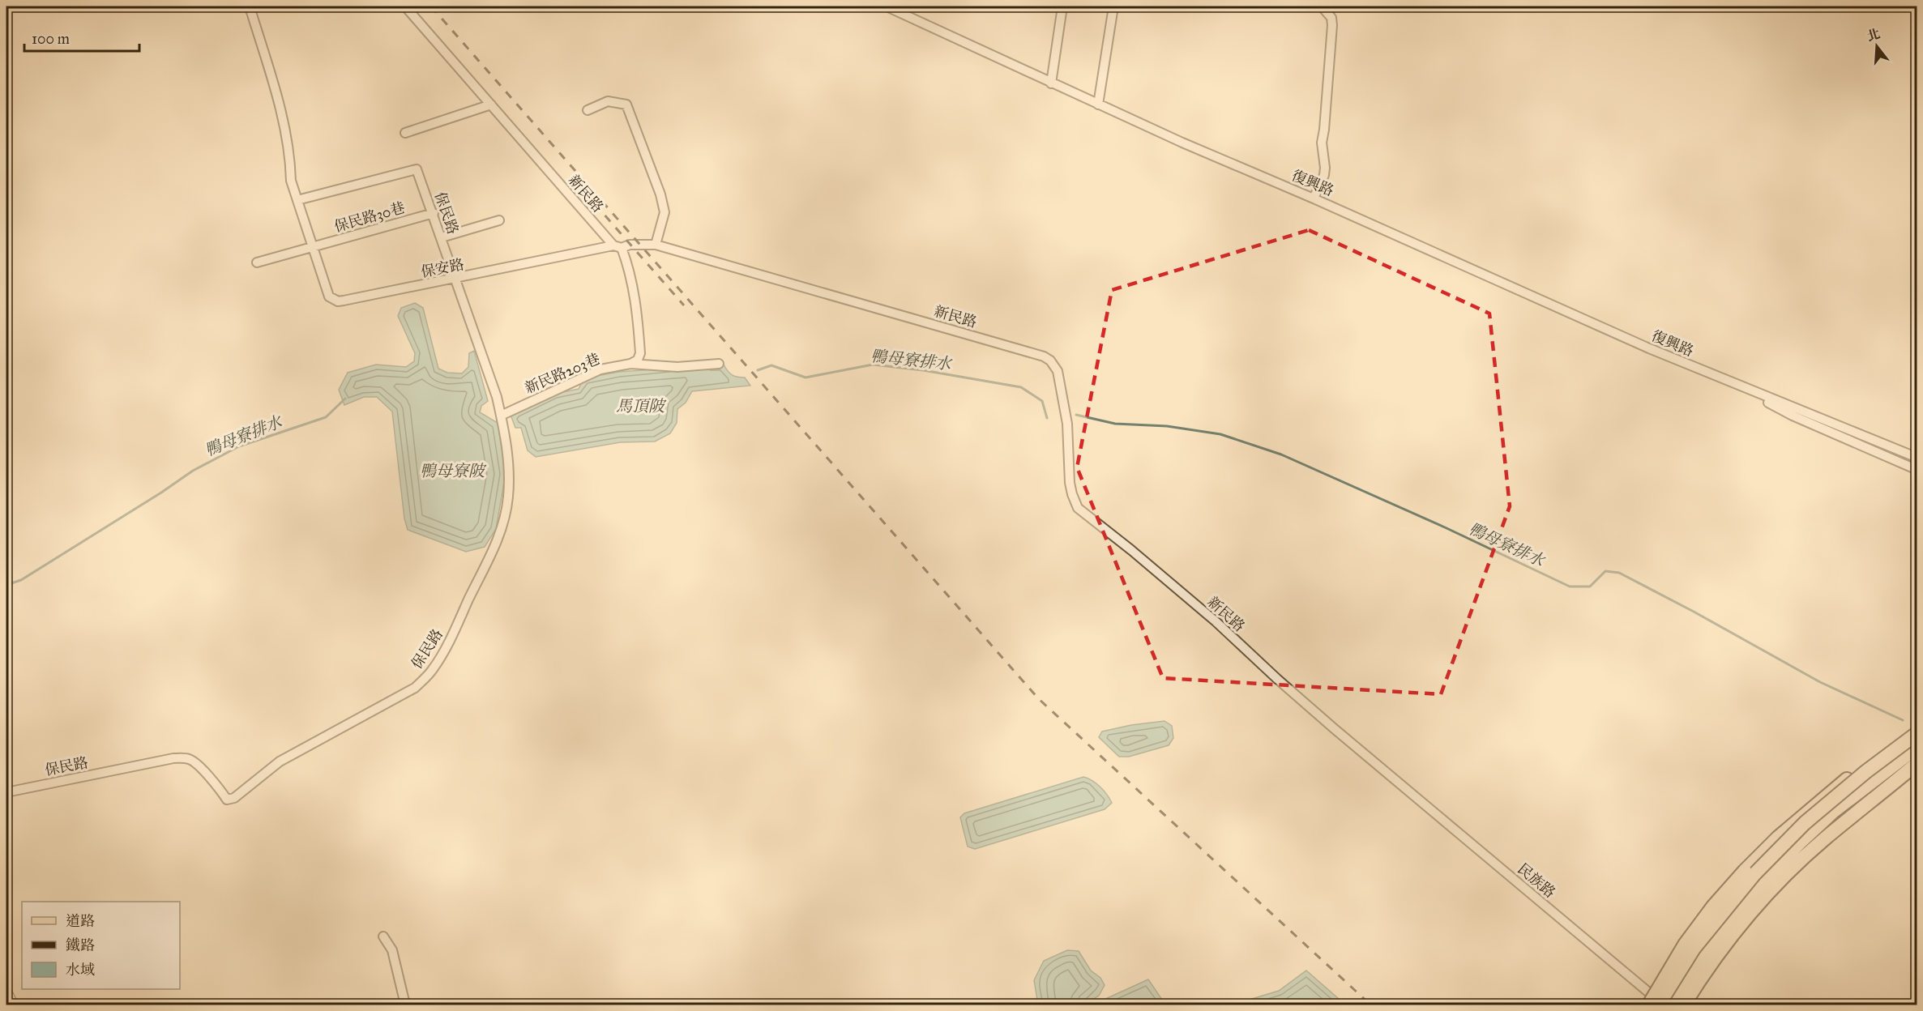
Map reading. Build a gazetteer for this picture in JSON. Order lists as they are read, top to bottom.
{
  "streets": {
    "street": [
      "復興路",
      "新民路",
      "保民路",
      "保民路30巷",
      "保安路",
      "新民路203巷",
      "民族路"
    ]
  },
  "crossings": [
    ["新民路", "保安路"],
    ["新民路", "民族路"],
    ["保民路", "保民路30巷"],
    ["保民路", "保安路"],
    ["保民路", "新民路203巷"],
    ["保民路30巷", "保安路"]
  ],
  "water": ["鴨母寮排水", "馬頂陂", "鴨母寮陂"],
  "legend": ["道路", "鐵路", "水域"],
  "scale_bar": "100 m",
  "north": "top"
}
